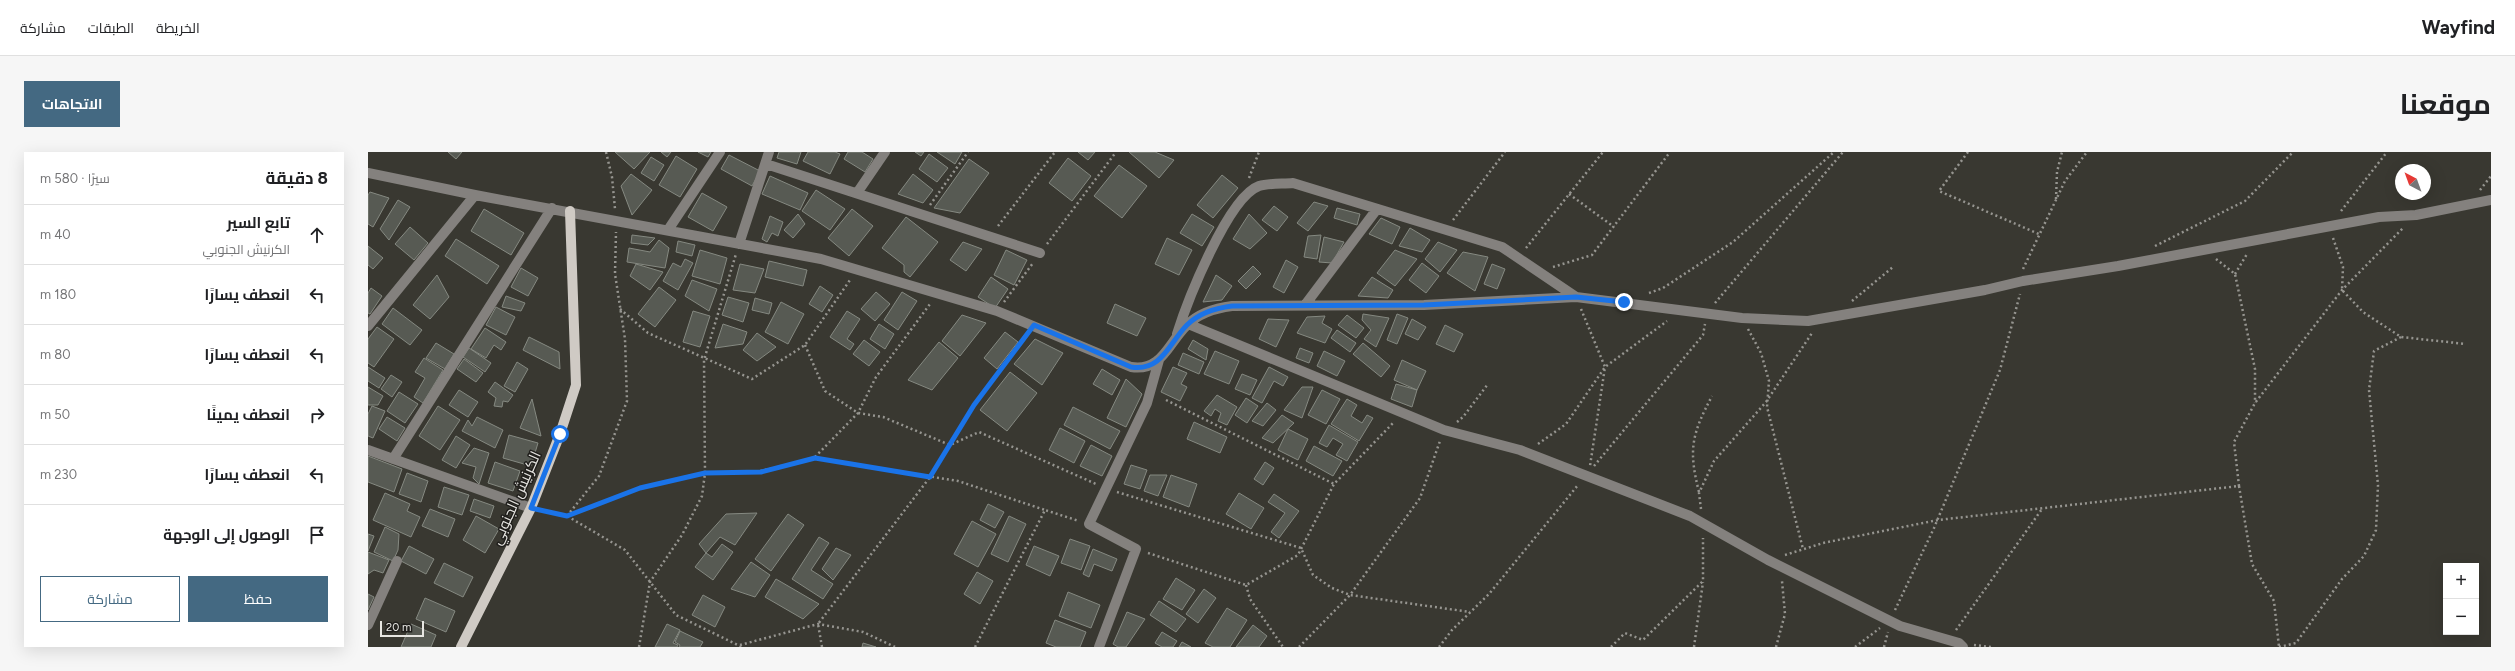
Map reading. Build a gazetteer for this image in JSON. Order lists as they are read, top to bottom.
{
  "streets": {
    "main road": ["الكرنيش الجنوبي"]
  },
  "scale_bar": "20 m",
  "north": "top left",
  "page": {
    "header": "Wayfind",
    "nav": ["الخريطة", "الطبقات", "مشاركة"],
    "title": "موقعنا",
    "buttons": [
      "الاتجاهات",
      ["حفظ", "مشاركة"]
    ],
    "heading": ["8 دقيقة", "سيرًا · 580 m"],
    "list": [
      ["تابع السير", "الكرنيش الجنوبي", "40 m"],
      ["انعطف يسارًا", "180 m"],
      ["انعطف يسارًا", "80 m"],
      ["انعطف يمينًا", "50 m"],
      ["انعطف يسارًا", "230 m"],
      "الوصول إلى الوجهة"
    ],
    "map_buttons": ["+", "−"],
    "scale": "20 m"
  }
}
